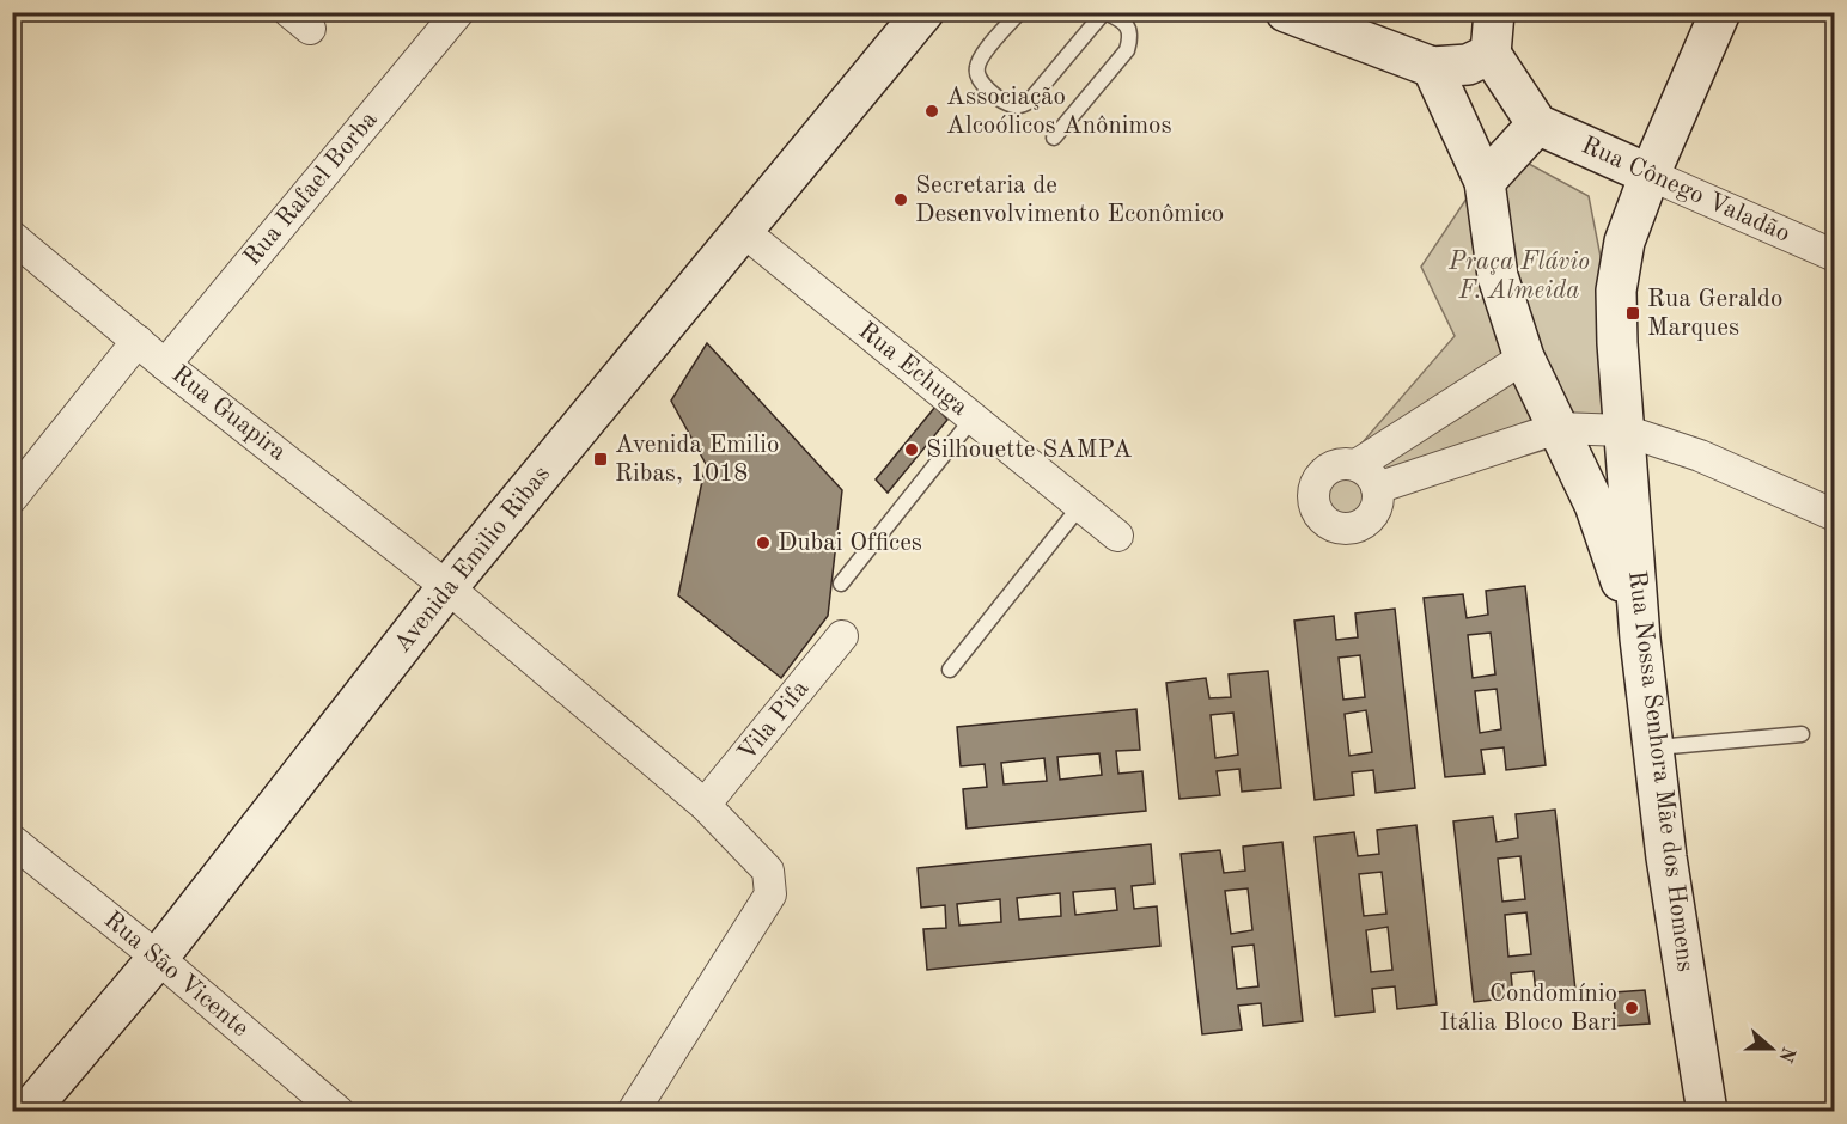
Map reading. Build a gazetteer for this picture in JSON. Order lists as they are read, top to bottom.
{
  "streets": {
    "street": [
      "Rua Rafael Borba",
      "Rua Cônego Valadão",
      "Rua Echuga",
      "Rua Guapira",
      "Avenida Emilio Ribas",
      "Vila Pifa",
      "Rua Nossa Senhora Mãe dos Homens",
      "Rua São Vicente"
    ]
  },
  "crossings": [
    ["Rua Rafael Borba", "Rua Guapira"],
    ["Rua Echuga", "Avenida Emilio Ribas"],
    ["Rua Guapira", "Avenida Emilio Ribas"],
    ["Rua Guapira", "Vila Pifa"],
    ["Avenida Emilio Ribas", "Rua São Vicente"]
  ],
  "parks": ["Praça Flávio F. Almeida"],
  "places": {
    "other": [
      "Associação Alcoólicos Anônimos",
      "Secretaria de Desenvolvimento Econômico",
      "Silhouette SAMPA",
      "Dubai Offices",
      "Condomínio Itália Bloco Bari"
    ],
    "transit": ["Rua Geraldo Marques", "Avenida Emilio Ribas, 1018"]
  },
  "north": "right"
}
